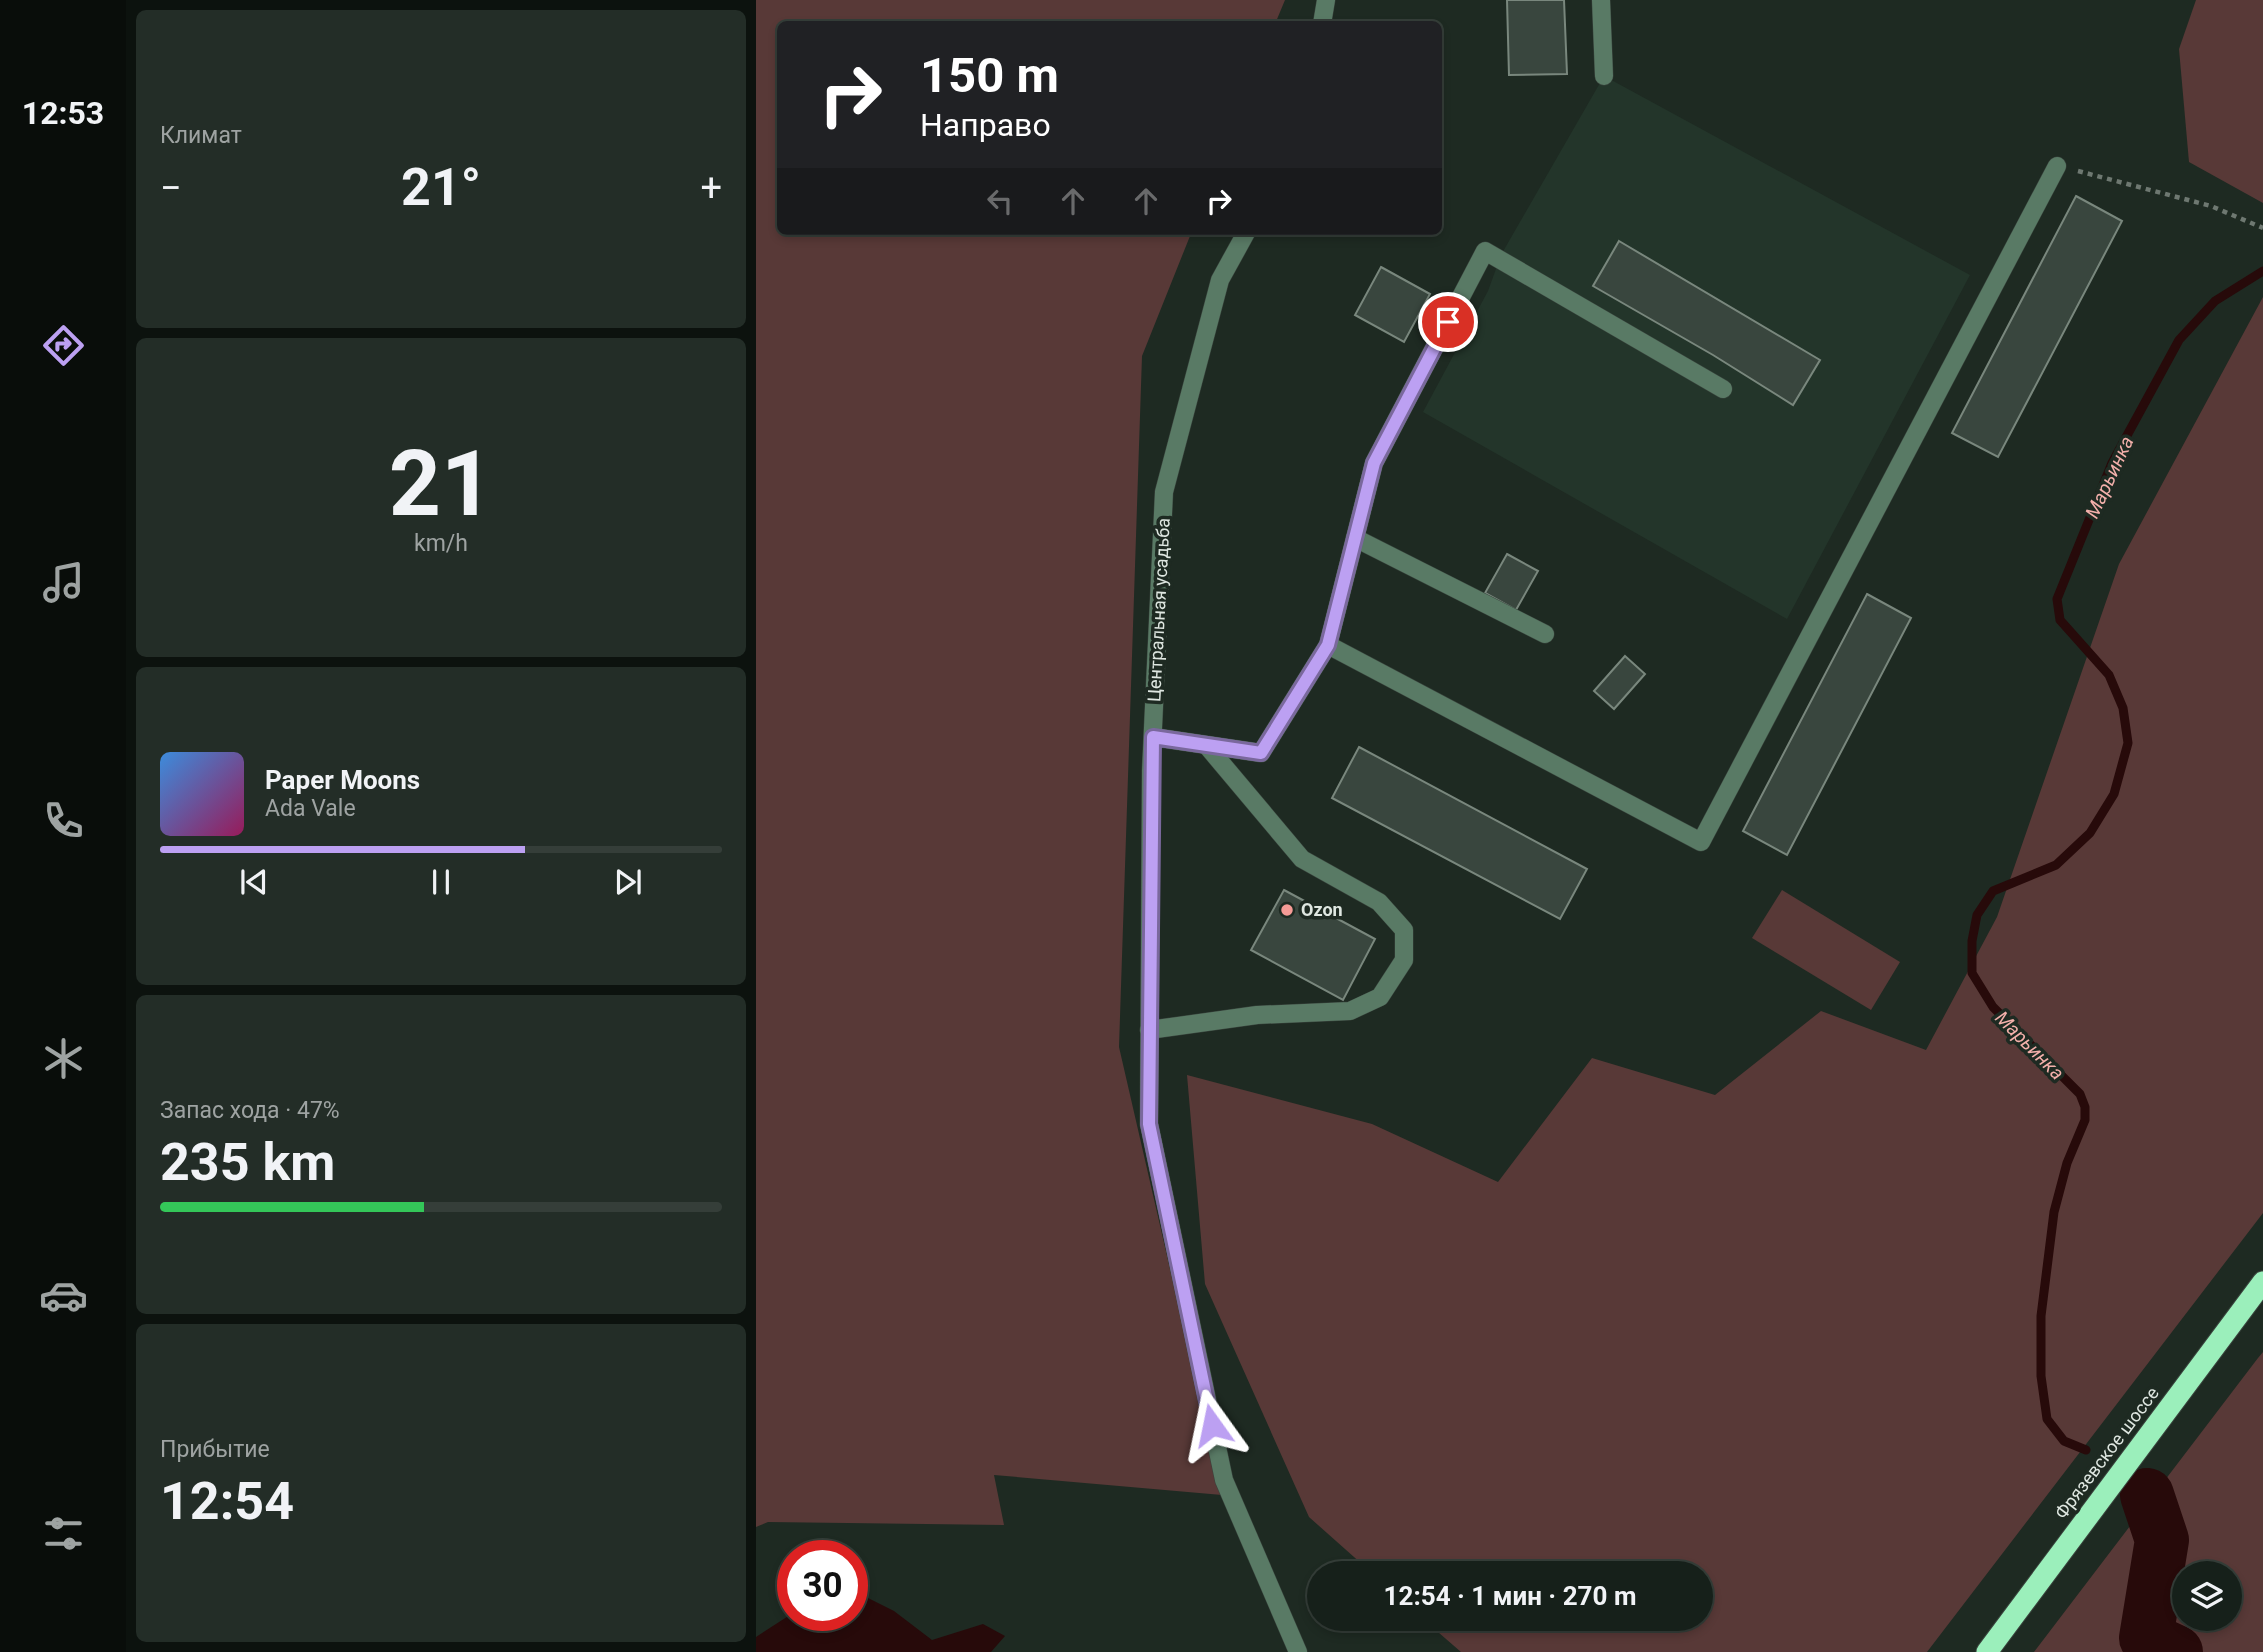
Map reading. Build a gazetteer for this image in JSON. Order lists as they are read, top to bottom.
{
  "streets": {
    "highway": ["Фрязевское шоссе"],
    "street": ["Центральная усадьба"]
  },
  "water": ["Марьинка"],
  "places": ["Ozon"],
  "page": {
    "tabs": "12:53",
    "tile": [
      "Климат",
      ["21", "km/h"],
      ["Запас хода · 47%", "235 km"],
      ["Прибытие", "12:54"]
    ],
    "turn": ["150 m", "Направо"],
    "heat": ["−", "21°", "+"],
    "song": ["Paper Moons", "Ada Vale"],
    "limit": "30",
    "trip": "12:54 · 1 мин · 270 m"
  }
}
